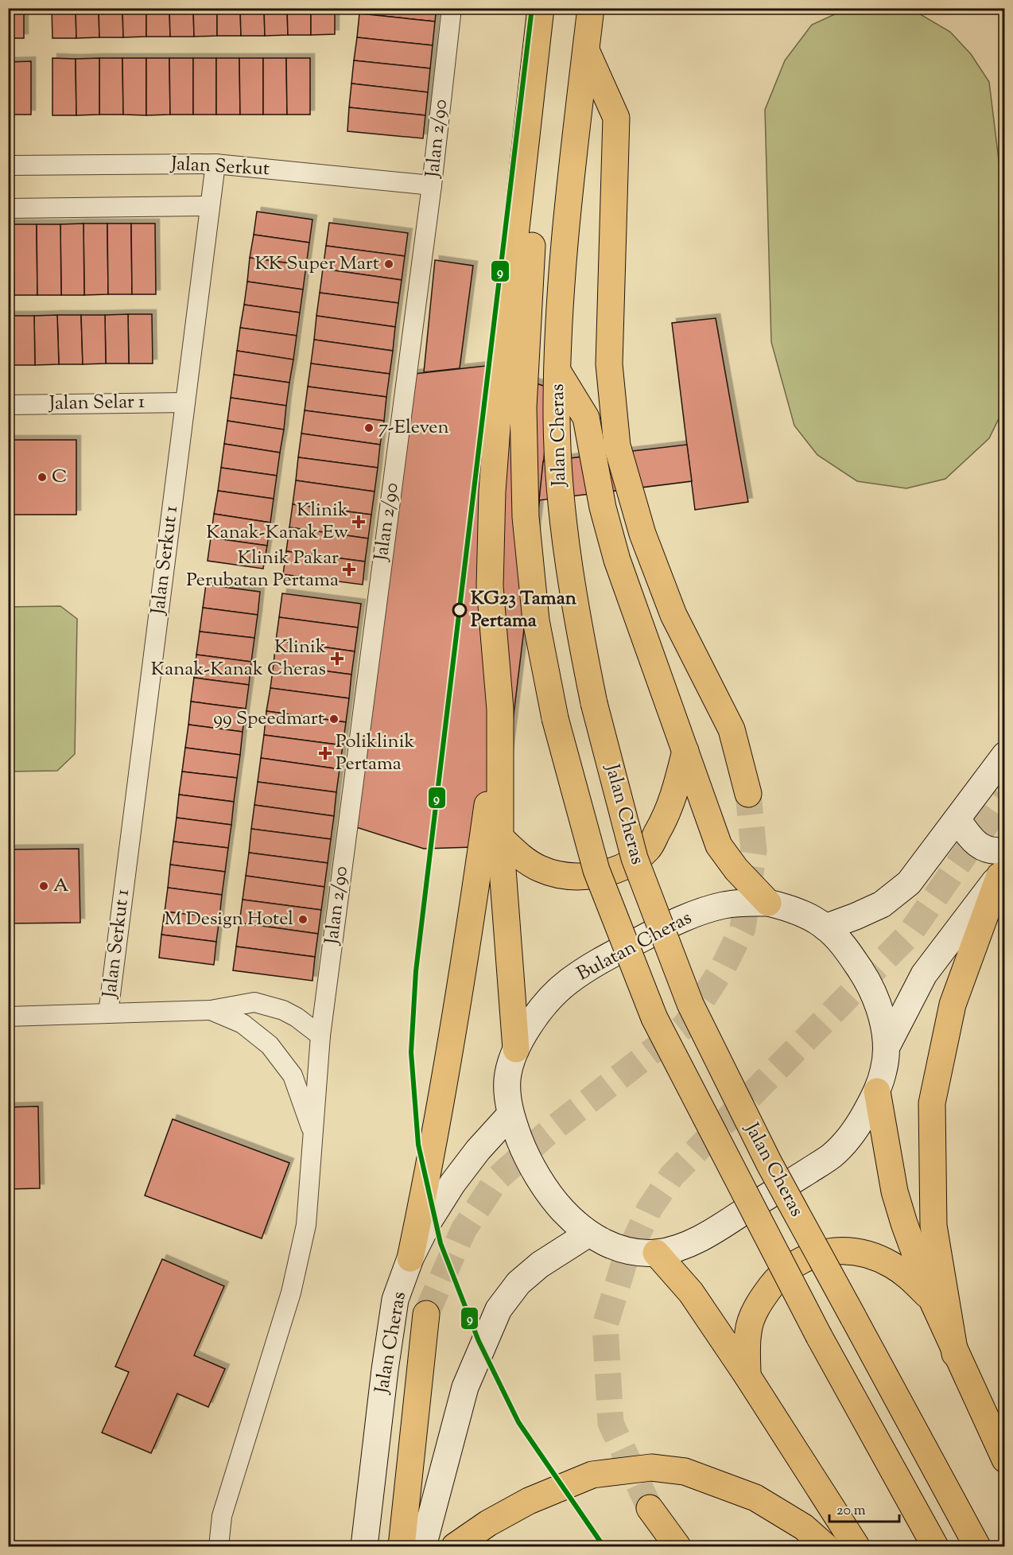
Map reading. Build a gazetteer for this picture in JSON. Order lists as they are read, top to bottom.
{
  "streets": {
    "highway": ["Jalan Cheras"],
    "main road": ["Bulatan Cheras"],
    "street": [
      "Jalan 2/90",
      "Jalan Serkut",
      "Jalan Selar 1",
      "Jalan Serkut 1"
    ]
  },
  "crossings": [
    ["Jalan 2/90", "Jalan Serkut"],
    ["Jalan Serkut", "Jalan Serkut 1"],
    ["Jalan Selar 1", "Jalan Serkut 1"],
    ["Jalan Cheras", "Bulatan Cheras"]
  ],
  "places": {
    "other": [
      "KK Super Mart",
      "7-Eleven",
      "C",
      "KG23 Taman Pertama",
      "99 Speedmart",
      "A",
      "M Design Hotel"
    ],
    "health": [
      "Klinik Kanak-Kanak Ew",
      "Klinik Pakar Perubatan Pertama",
      "Klinik Kanak-Kanak Cheras",
      "Poliklinik Pertama"
    ]
  },
  "lines": ["transit line 9"],
  "scale_bar": "20 m"
}
